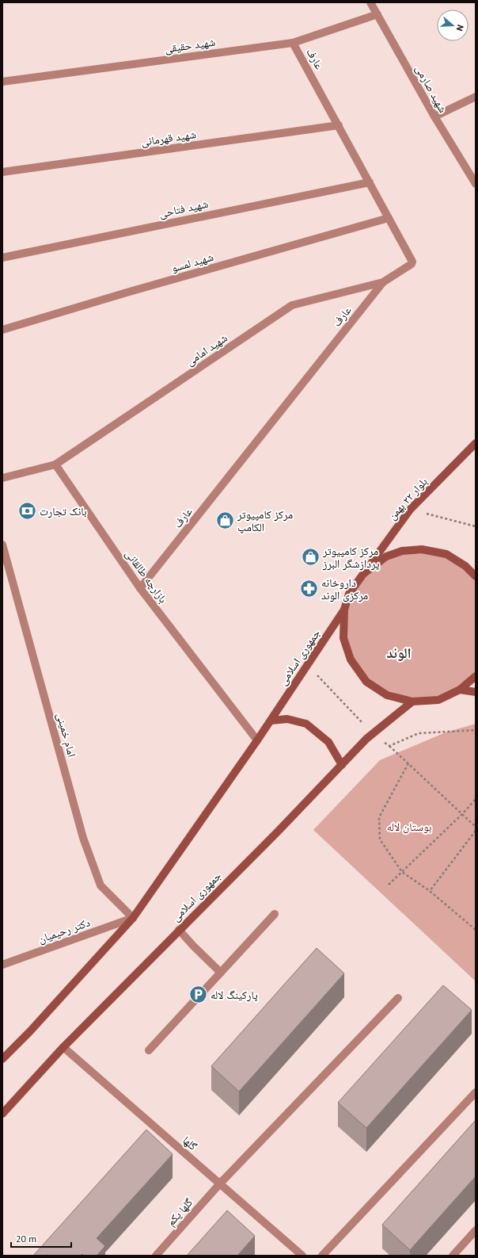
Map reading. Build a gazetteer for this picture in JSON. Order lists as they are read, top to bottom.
{
  "streets": {
    "main road": ["بلوار ۲۲ بهمن", "جمهوری اسلامی"],
    "street": [
      "شهید حقیقی",
      "عارف",
      "شهید صارمی",
      "شهید قهرمانی",
      "شهید فتاحی",
      "شهید لمسو",
      "شهید امامی",
      "بازارچه طالقانی",
      "امام خمینی",
      "دکتر رحیمیان",
      "گلها",
      "گلها یکم"
    ]
  },
  "crossings": [
    ["شهید حقیقی", "عارف"],
    ["شهید حقیقی", "شهید صارمی"],
    ["عارف", "شهید قهرمانی"],
    ["عارف", "شهید فتاحی"],
    ["عارف", "شهید لمسو"],
    ["عارف", "شهید امامی"],
    ["عارف", "بازارچه طالقانی"],
    ["شهید امامی", "بازارچه طالقانی"],
    ["بلوار ۲۲ بهمن", "جمهوری اسلامی"],
    ["بازارچه طالقانی", "جمهوری اسلامی"],
    ["جمهوری اسلامی", "امام خمینی"],
    ["جمهوری اسلامی", "دکتر رحیمیان"],
    ["جمهوری اسلامی", "گلها"],
    ["امام خمینی", "دکتر رحیمیان"],
    ["گلها", "گلها یکم"]
  ],
  "districts": ["الوند"],
  "parks": ["بوستان لاله"],
  "places": {
    "bank": ["بانک تجارت"],
    "shop": ["مرکز کامپیوتر الکامپ", "مرکز کامپیوتر پردازشگر البرز"],
    "pharmacy": ["داروخانه مرکزی الوند"],
    "parking": ["پارکینگ لاله"]
  },
  "scale_bar": "20 m",
  "north": "right"
}
